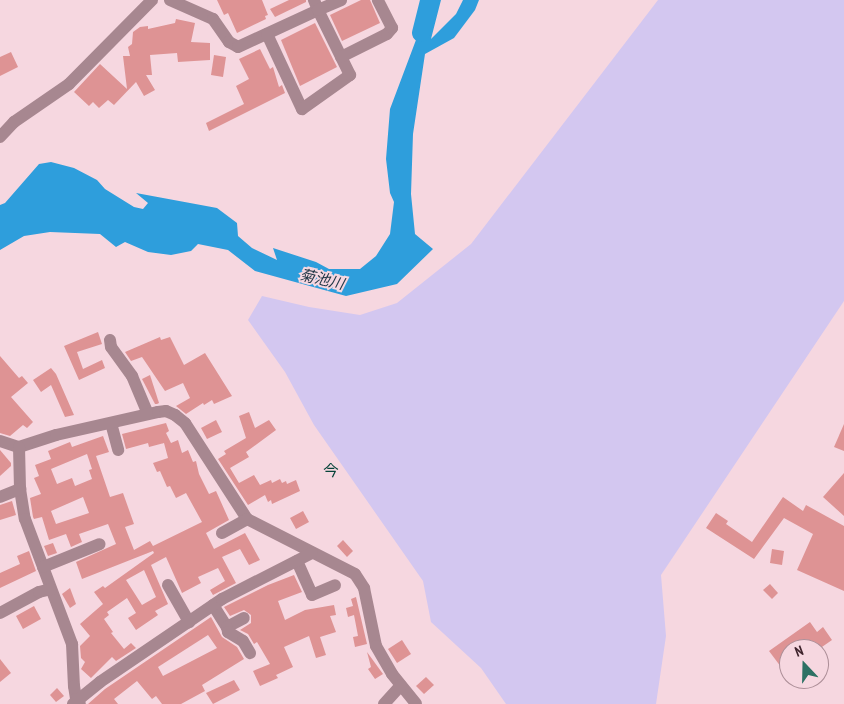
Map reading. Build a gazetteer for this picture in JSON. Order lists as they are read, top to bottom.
{
  "districts": ["今"],
  "water": ["菊池川"],
  "north": "top"
}
